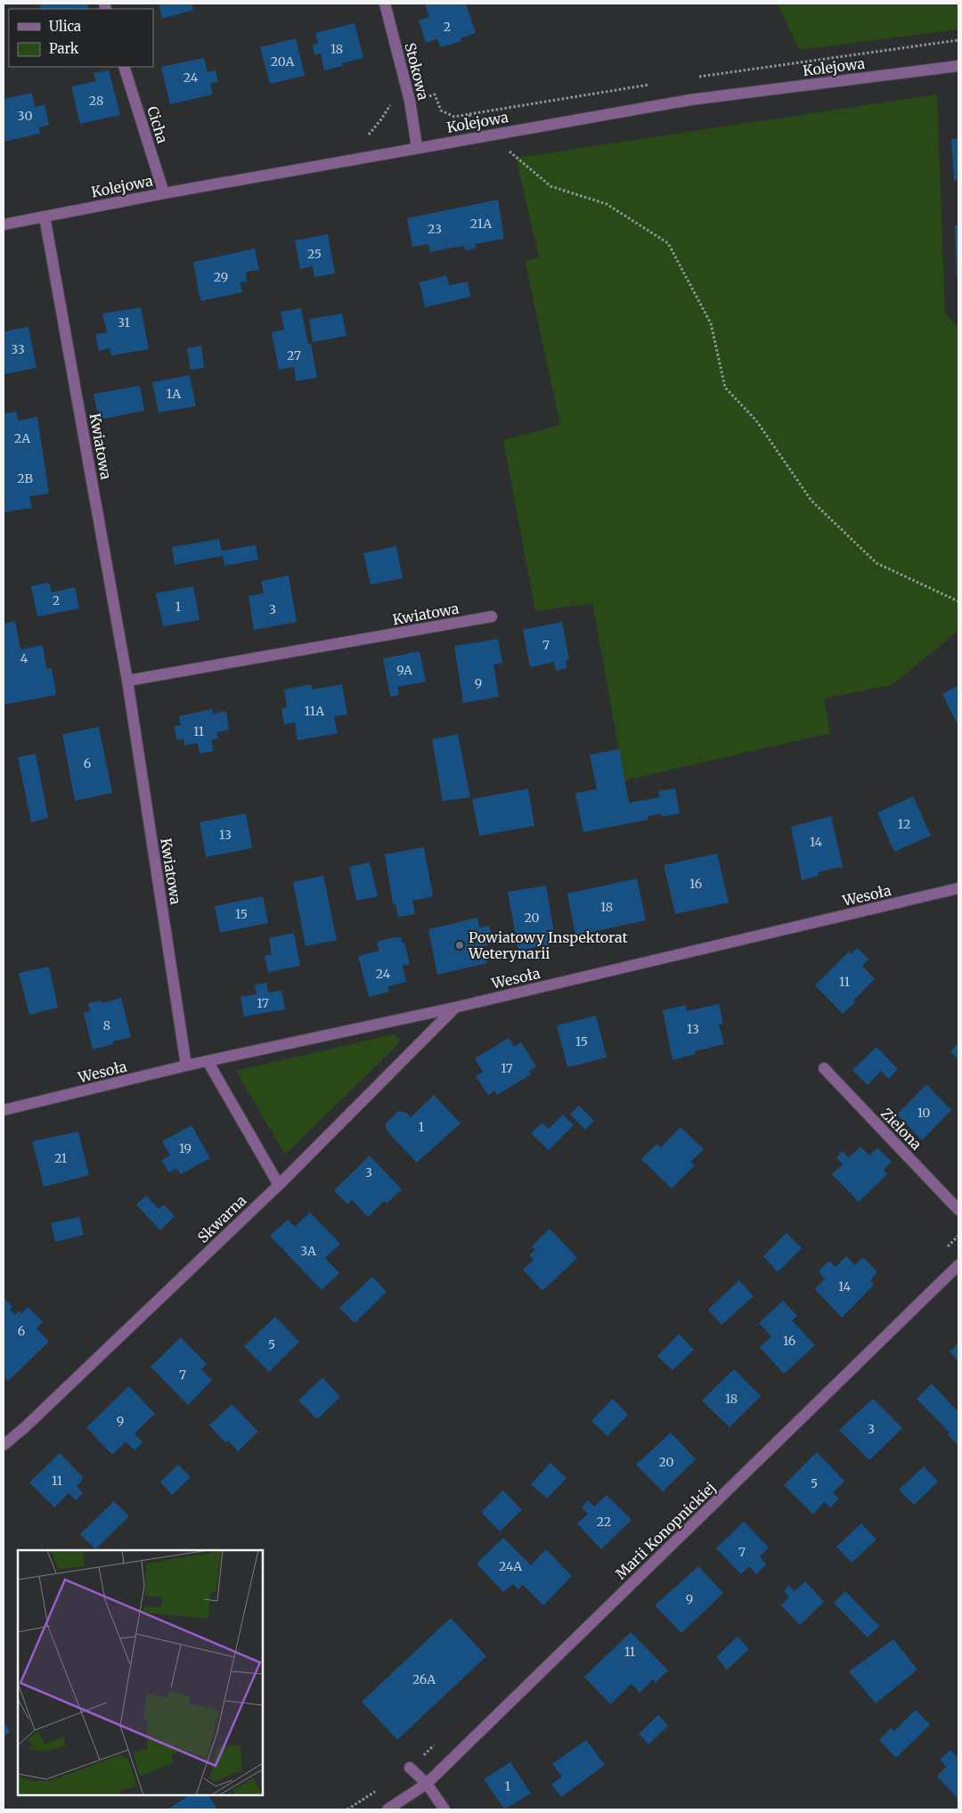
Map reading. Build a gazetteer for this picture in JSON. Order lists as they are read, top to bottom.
{
  "streets": {
    "street": [
      "Kolejowa",
      "Stokowa",
      "Cicha",
      "Kwiatowa",
      "Wesoła",
      "Zielona",
      "Skwarna",
      "Marii Konopnickiej"
    ]
  },
  "crossings": [
    ["Kolejowa", "Stokowa"],
    ["Kolejowa", "Cicha"],
    ["Kolejowa", "Kwiatowa"],
    ["Kwiatowa", "Wesoła"],
    ["Wesoła", "Skwarna"]
  ],
  "places": ["Powiatowy Inspektorat Weterynarii"],
  "house_numbers": [
    "2",
    "18",
    "20A",
    "24",
    "28",
    "30",
    "21A",
    "23",
    "25",
    "29",
    "31",
    "33",
    "27",
    "1A",
    "2A",
    "2B",
    "2",
    "1",
    "3",
    "7",
    "4",
    "9A",
    "9",
    "11A",
    "11",
    "6",
    "12",
    "13",
    "14",
    "16",
    "18",
    "15",
    "20",
    "24",
    "11",
    "17",
    "8",
    "13",
    "15",
    "17",
    "10",
    "1",
    "19",
    "21",
    "3",
    "3A",
    "14",
    "6",
    "16",
    "5",
    "7",
    "18",
    "9",
    "3",
    "20",
    "11",
    "5",
    "22",
    "7",
    "24A",
    "9",
    "11",
    "26A",
    "1"
  ],
  "legend": ["Ulica", "Park"]
}
